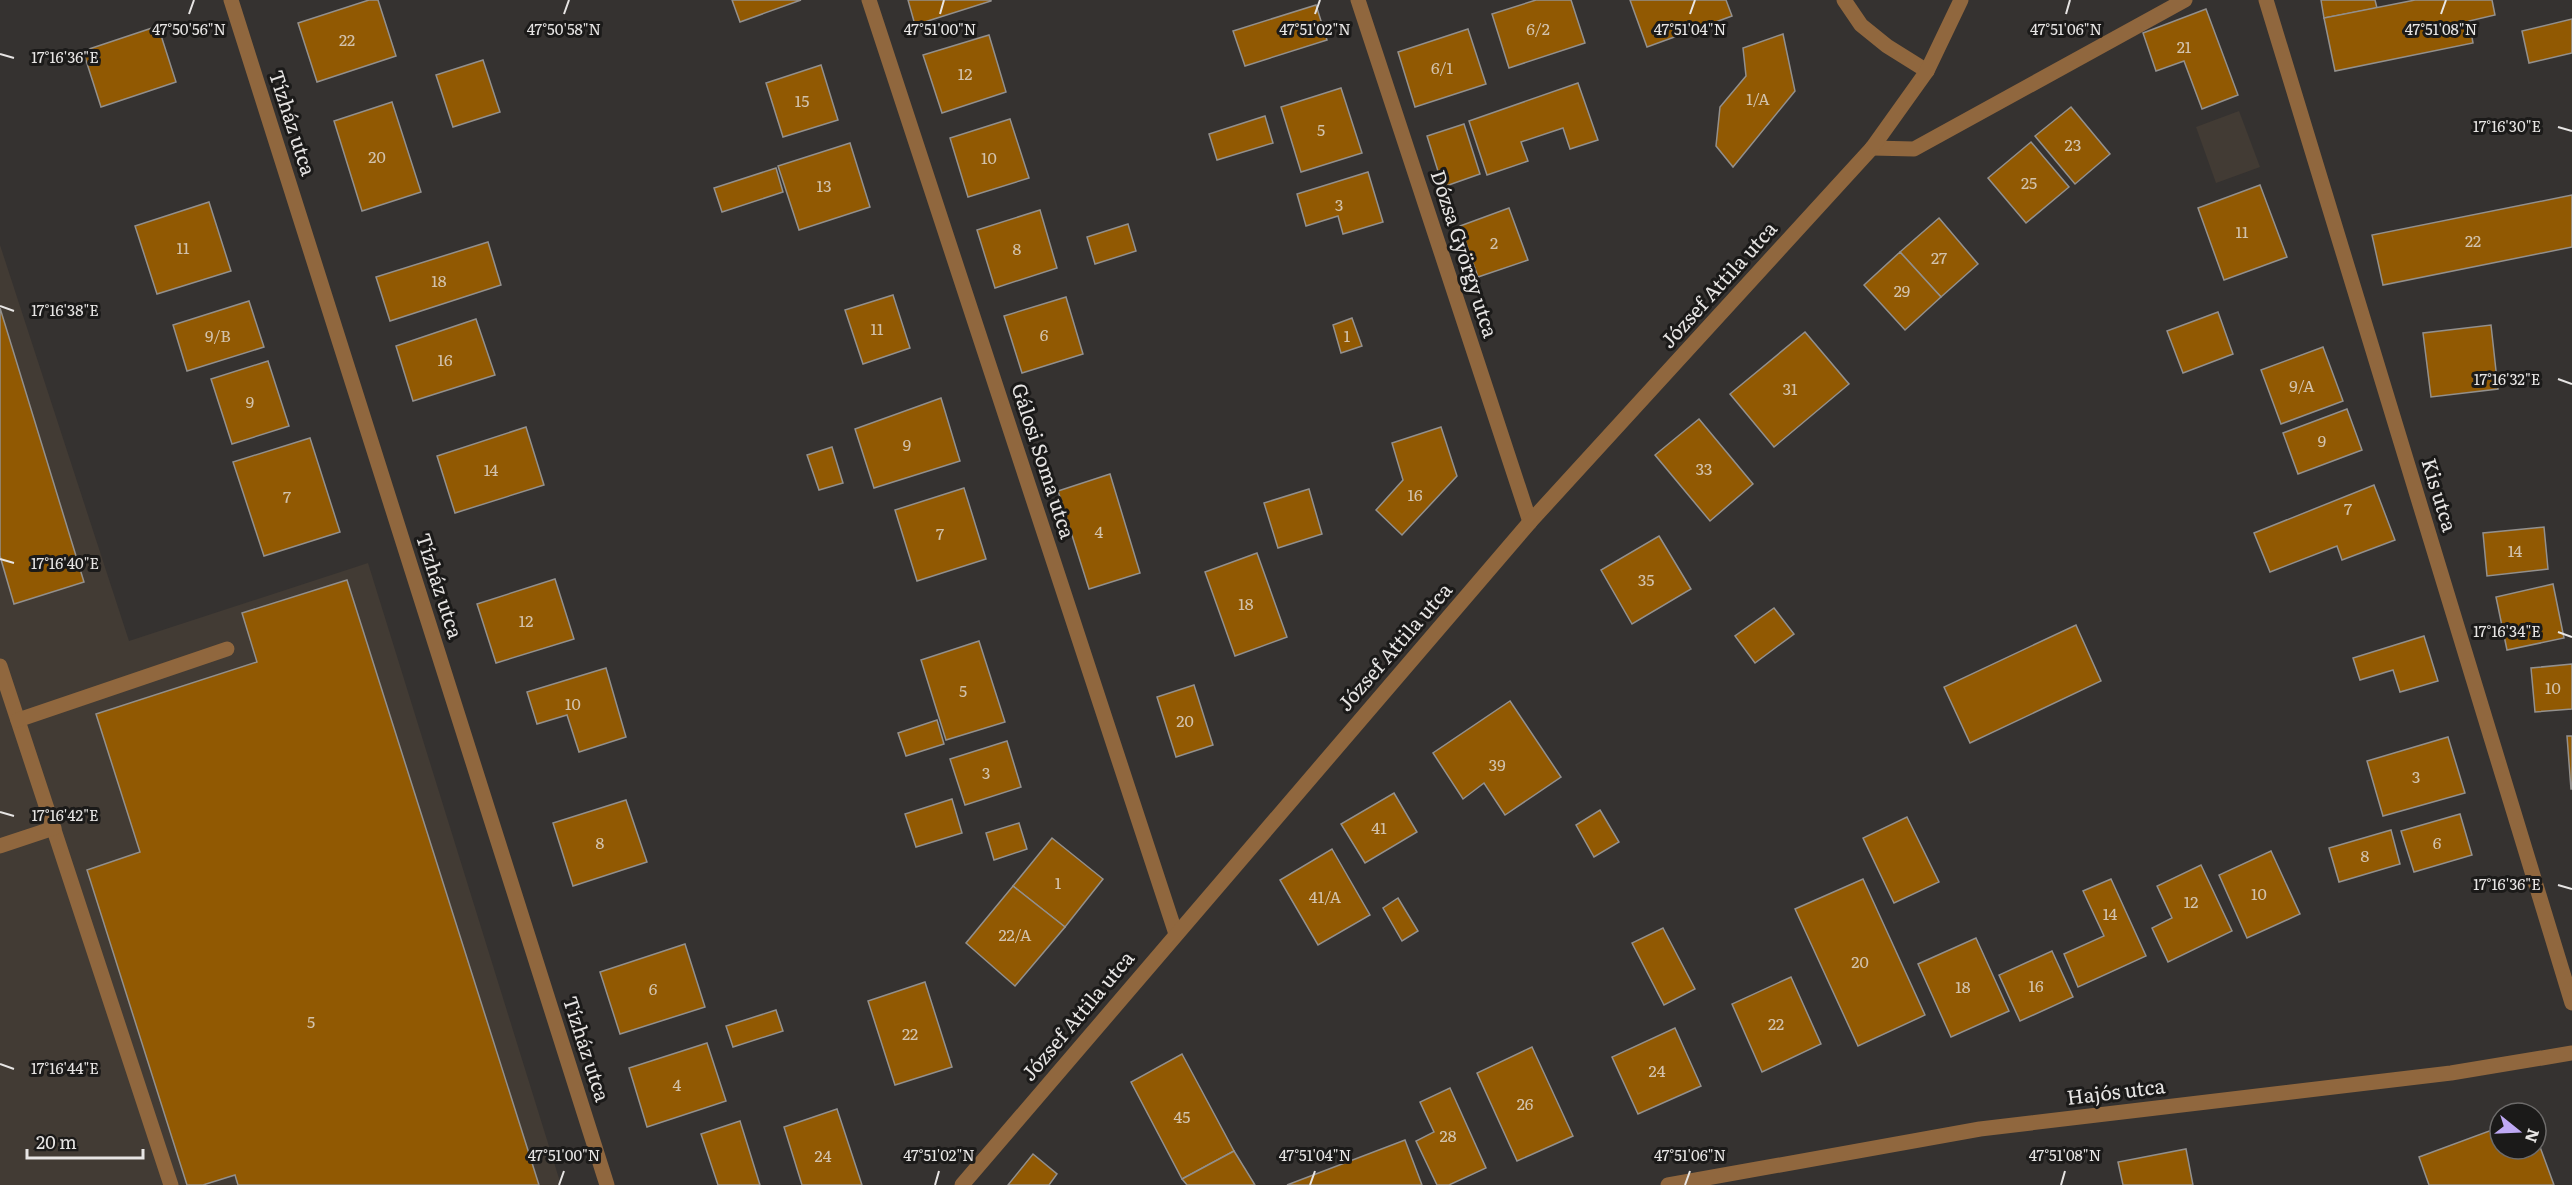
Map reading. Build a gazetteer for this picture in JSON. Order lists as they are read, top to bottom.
{
  "streets": {
    "street": [
      "Tízház utca",
      "Dózsa György utca",
      "József Attila utca",
      "Gálosi Soma utca",
      "Kis utca",
      "Hajós utca"
    ]
  },
  "crossings": [
    ["Dózsa György utca", "József Attila utca"],
    ["József Attila utca", "Gálosi Soma utca"]
  ],
  "house_numbers": [
    "6/2",
    "22",
    "21",
    "6/1",
    "12",
    "1/A",
    "15",
    "5",
    "23",
    "20",
    "10",
    "25",
    "13",
    "3",
    "11",
    "22",
    "2",
    "11",
    "8",
    "27",
    "18",
    "29",
    "11",
    "6",
    "9/B",
    "1",
    "16",
    "9/A",
    "31",
    "9",
    "9",
    "9",
    "33",
    "14",
    "16",
    "7",
    "7",
    "4",
    "7",
    "14",
    "35",
    "18",
    "12",
    "10",
    "5",
    "10",
    "20",
    "39",
    "3",
    "3",
    "41",
    "8",
    "6",
    "8",
    "1",
    "10",
    "41/A",
    "12",
    "14",
    "22/A",
    "20",
    "16",
    "18",
    "6",
    "5",
    "22",
    "22",
    "24",
    "4",
    "26",
    "45",
    "28",
    "24"
  ],
  "scale_bar": "20 m",
  "north": "right",
  "coordinates": [
    "47°50'56\"N",
    "47°50'58\"N",
    "47°51'00\"N",
    "47°51'02\"N",
    "47°51'04\"N",
    "47°51'06\"N",
    "47°51'08\"N",
    "17°16'36\"E",
    "17°16'30\"E",
    "17°16'38\"E",
    "17°16'32\"E",
    "17°16'40\"E",
    "17°16'34\"E",
    "17°16'42\"E",
    "17°16'44\"E"
  ]
}
